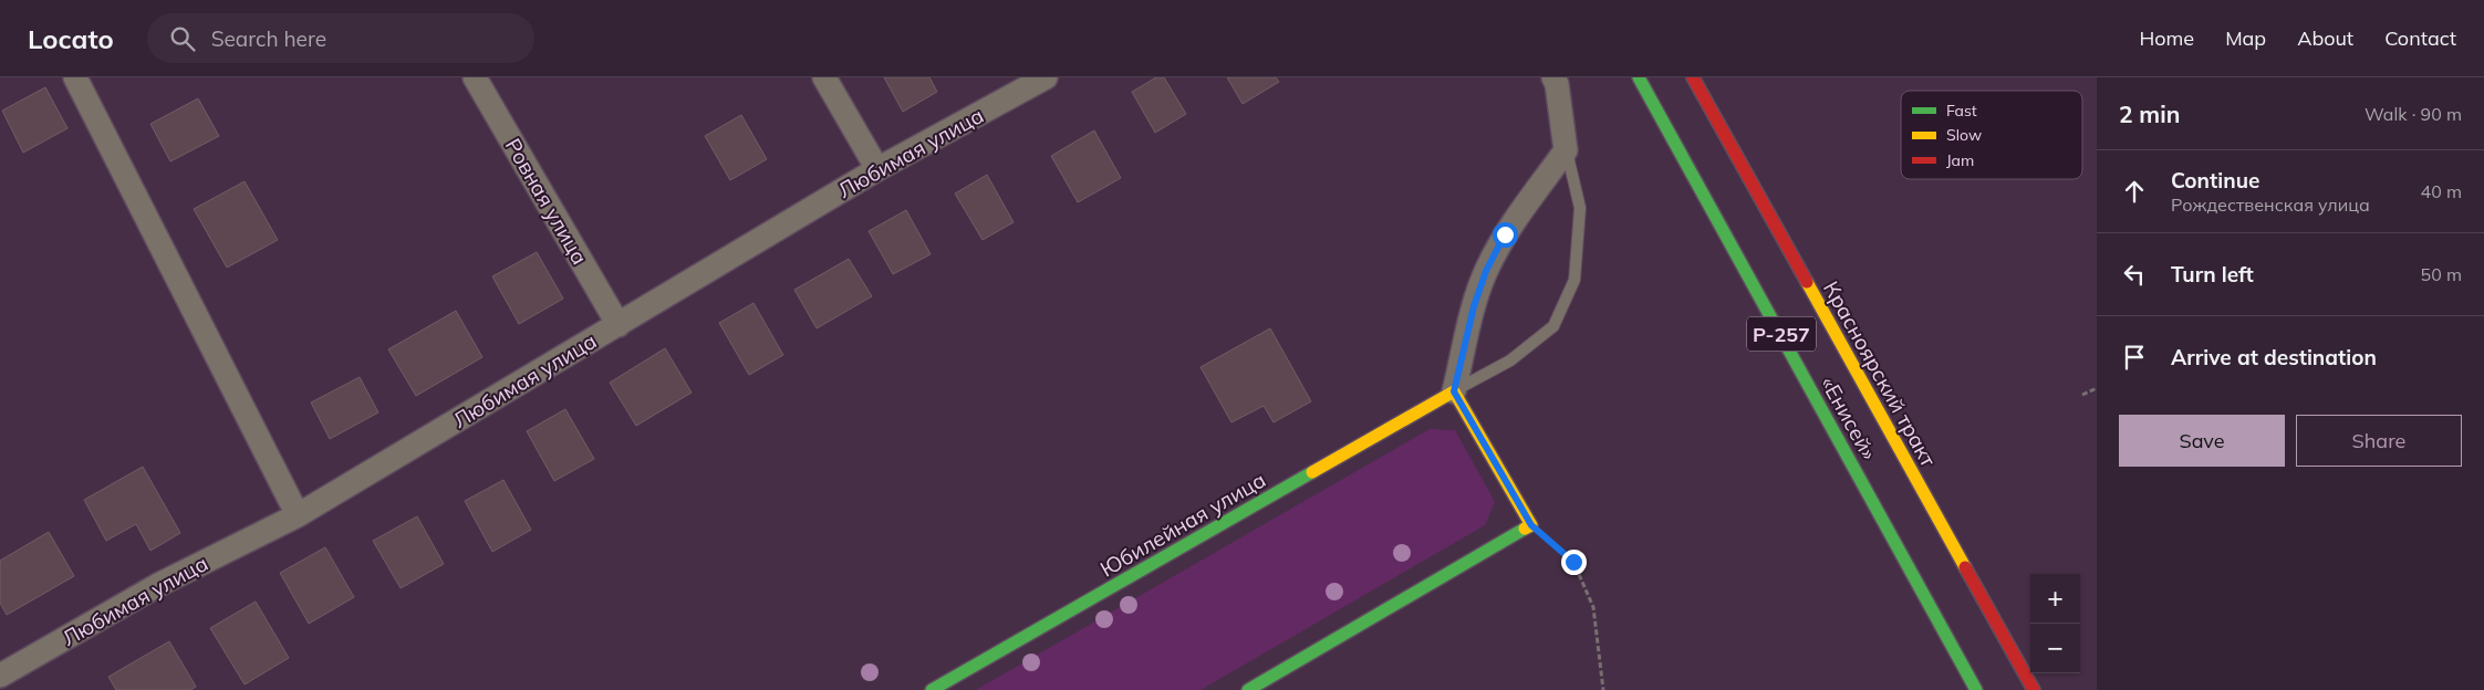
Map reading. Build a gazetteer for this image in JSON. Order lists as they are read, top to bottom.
{
  "streets": {
    "main road": [
      "Р-257",
      "Красноярский тракт",
      "«Енисей»",
      "Юбилейная улица"
    ],
    "street": ["Любимая улица", "Ровная улица"]
  },
  "crossings": [
    ["Любимая улица", "Ровная улица"]
  ],
  "legend": ["Fast", "Slow", "Jam"],
  "page": {
    "header": "Locato",
    "search": "Search here",
    "nav": [
      "Home",
      "Map",
      "About",
      "Contact"
    ],
    "heading": ["2 min", "Walk · 90 m"],
    "list": [
      ["Continue", "Рождественская улица", "40 m"],
      ["Turn left", "50 m"],
      "Arrive at destination"
    ],
    "buttons": ["Save", "Share"],
    "map_buttons": ["+", "−"]
  }
}
